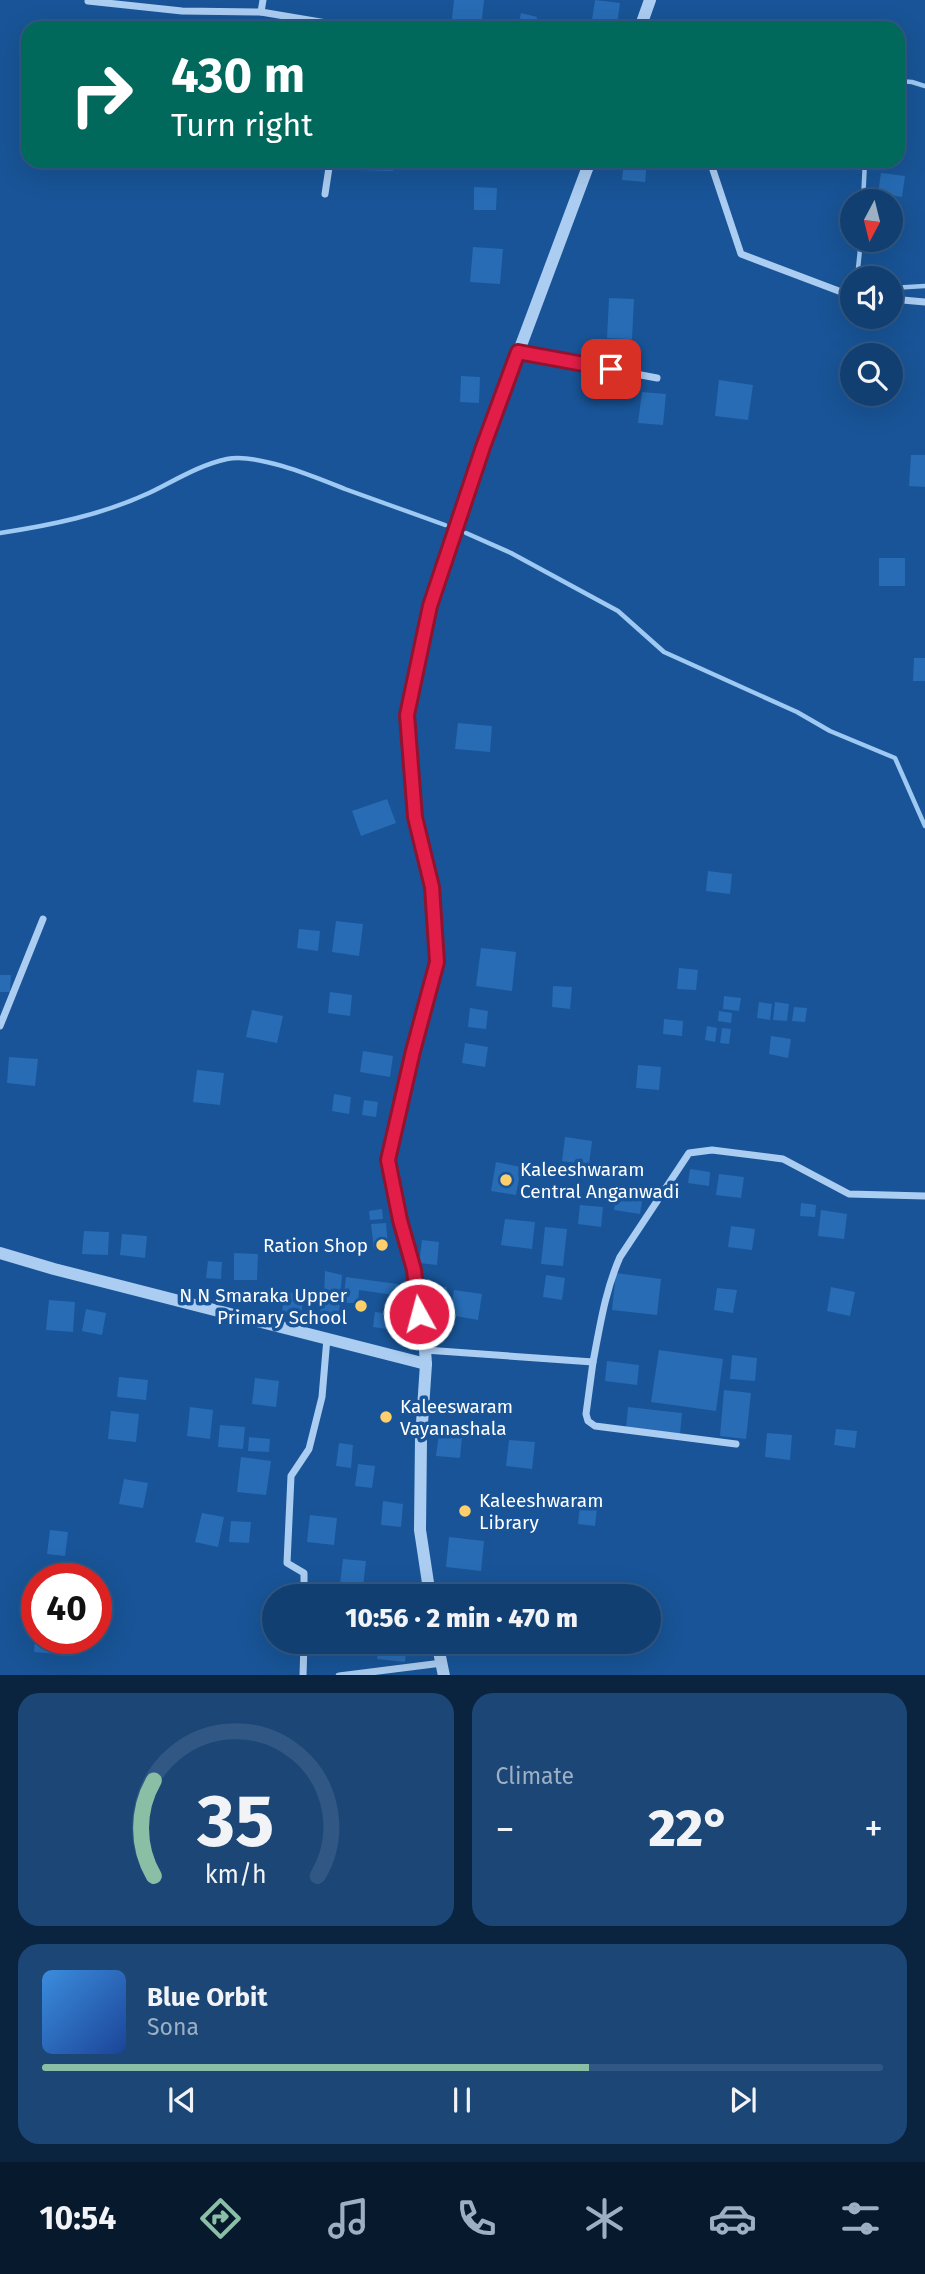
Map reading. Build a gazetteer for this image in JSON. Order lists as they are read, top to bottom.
{
  "places": [
    "Kaleeshwaram Central Anganwadi",
    "Ration Shop",
    "N N Smaraka Upper Primary School",
    "Kaleeswaram Vayanashala",
    "Kaleeshwaram Library"
  ],
  "north": "bottom",
  "page": {
    "turn": ["430 m", "Turn right"],
    "limit": "40",
    "trip": "10:56 · 2 min · 470 m",
    "tile": "Climate",
    "heat": ["−", "22°", "+"],
    "song": ["Blue Orbit", "Sona"],
    "tabs": "10:54",
    "gauge": ["35", "km/h"]
  }
}
